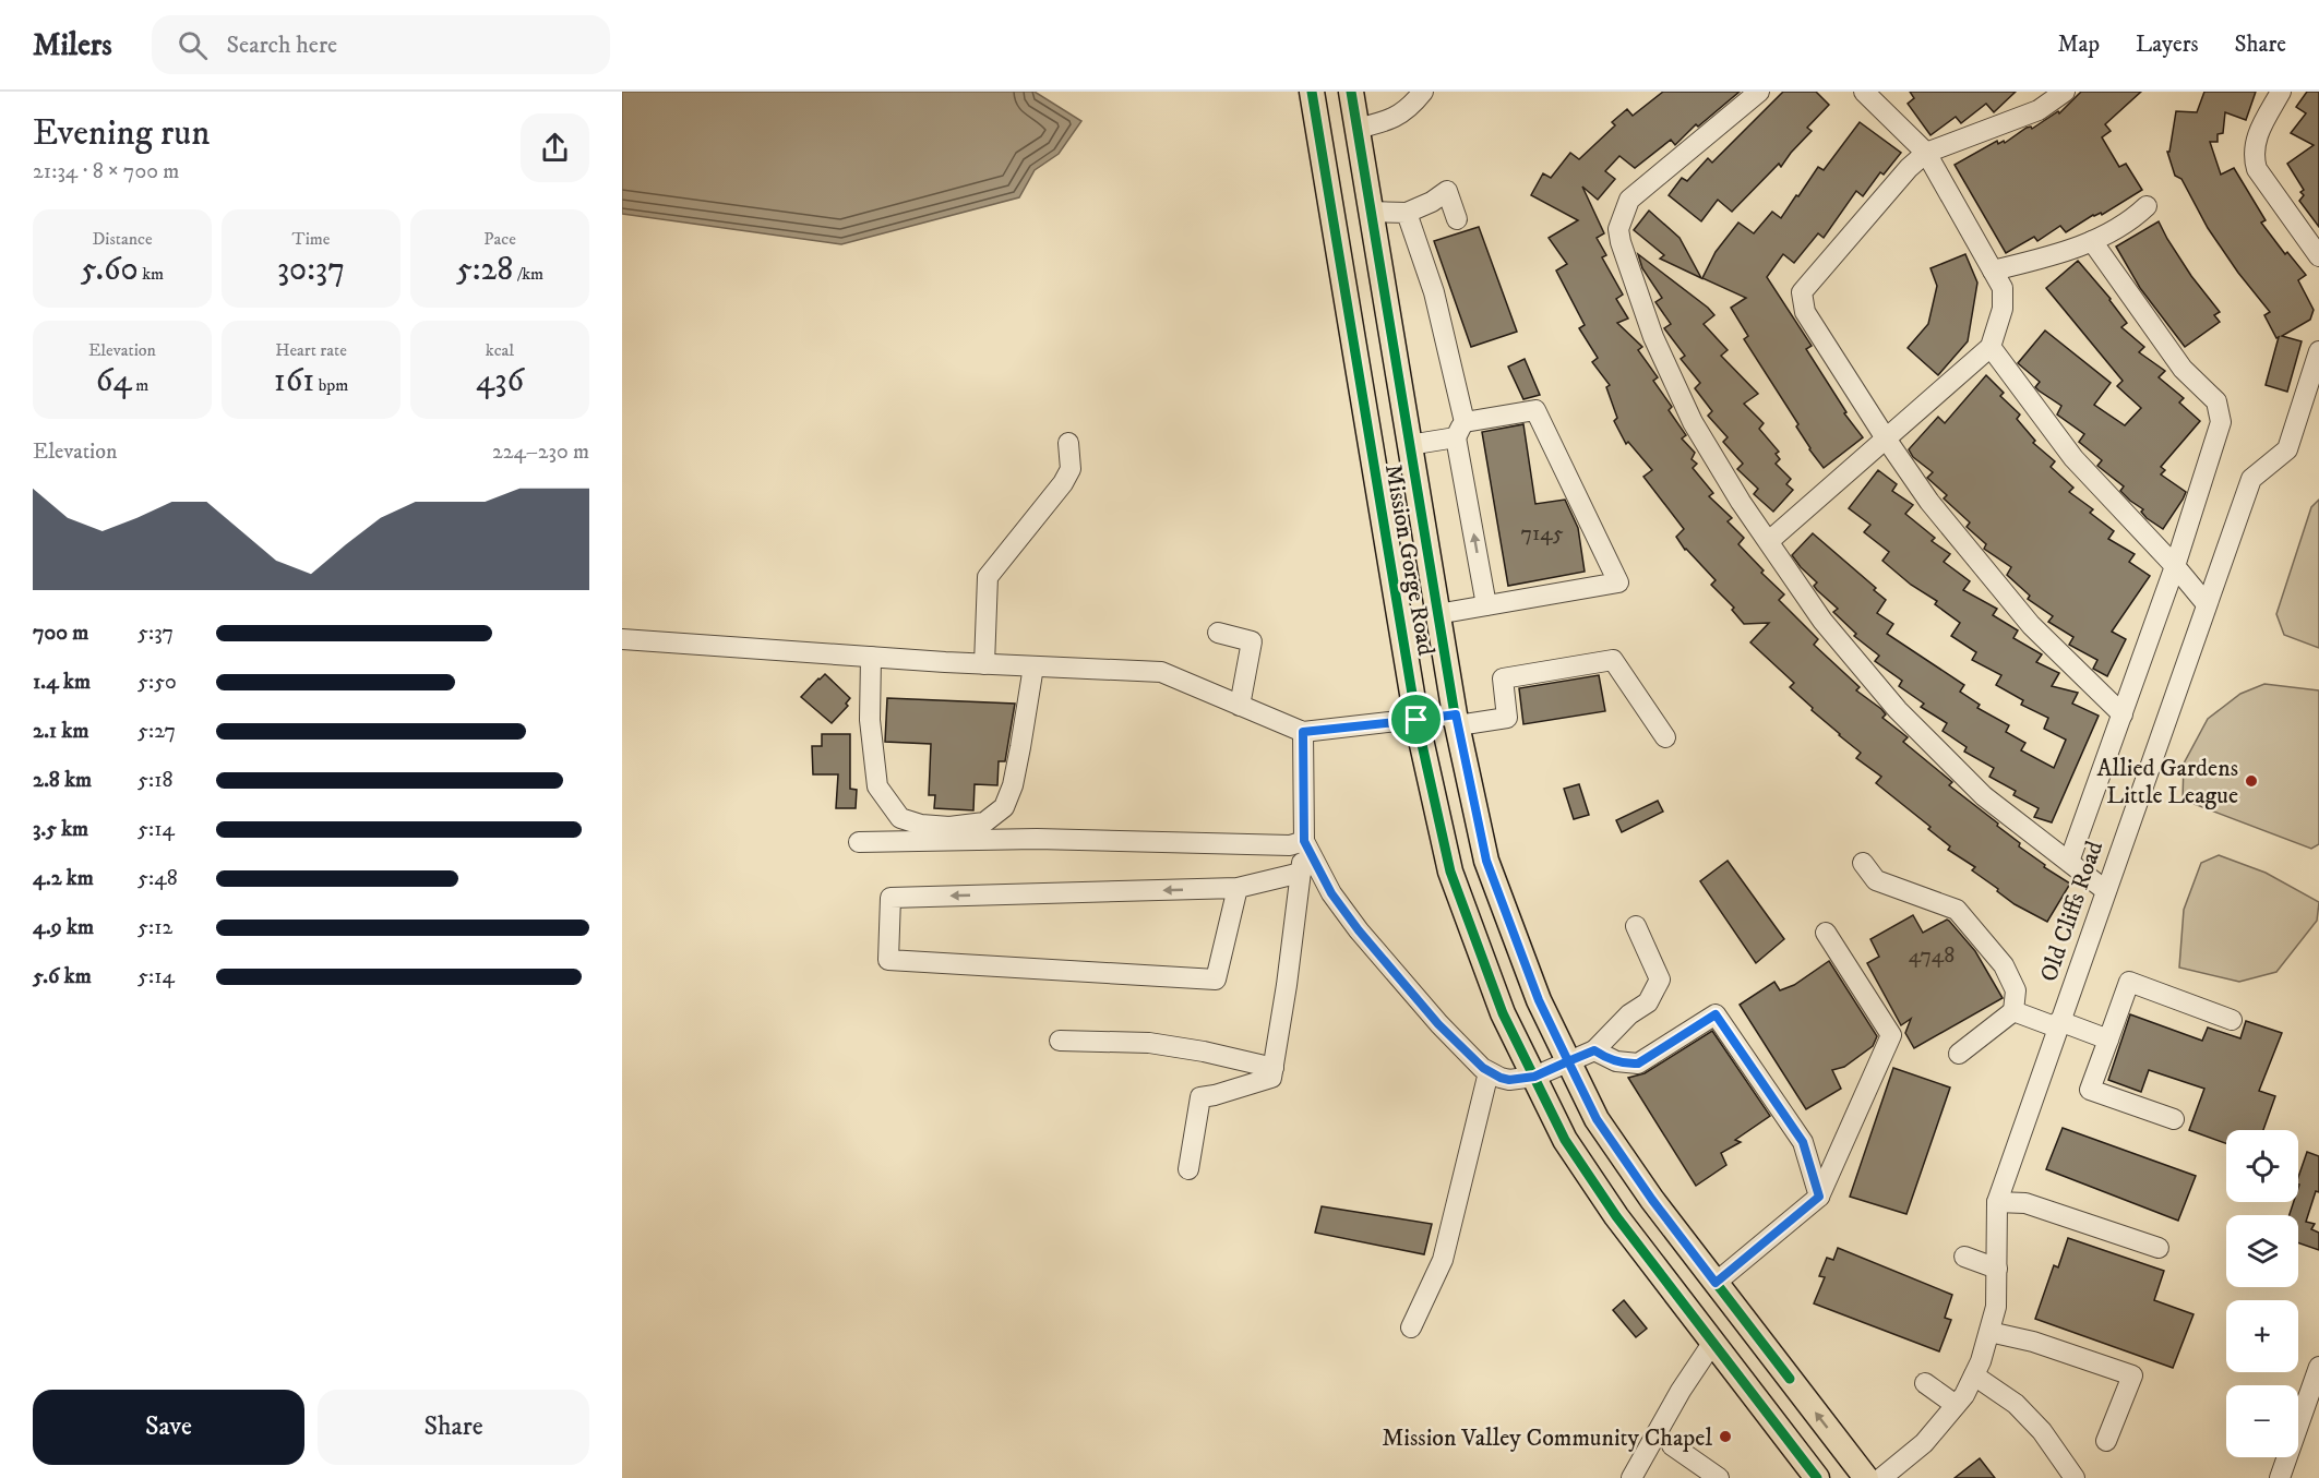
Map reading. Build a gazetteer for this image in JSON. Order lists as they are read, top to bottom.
{
  "streets": {
    "main road": ["Mission Gorge Road"],
    "street": ["Old Cliffs Road"]
  },
  "places": ["Allied Gardens Little League", "Mission Valley Community Chapel"],
  "house_numbers": ["7145", "4748"],
  "page": {
    "header": "Milers",
    "search": "Search here",
    "nav": ["Map", "Layers", "Share"],
    "heading": ["Evening run", "21:34 · 8 × 700 m"],
    "stats": [
      ["Distance", "5.60 km"],
      ["Time", "30:37"],
      ["Pace", "5:28 /km"],
      ["Elevation", "64 m"],
      ["Heart rate", "161 bpm"],
      ["kcal", "436"]
    ],
    "chart": ["Elevation", "224–230 m"],
    "list": [
      {
        "name": "700 m",
        "note": "5:37"
      },
      {
        "name": "1.4 km",
        "note": "5:50"
      },
      {
        "name": "2.1 km",
        "note": "5:27"
      },
      {
        "name": "2.8 km",
        "note": "5:18"
      },
      {
        "name": "3.5 km",
        "note": "5:14"
      },
      {
        "name": "4.2 km",
        "note": "5:48"
      },
      {
        "name": "4.9 km",
        "note": "5:12"
      },
      {
        "name": "5.6 km",
        "note": "5:14"
      }
    ],
    "map_buttons": ["+", "−"],
    "buttons": ["Save", "Share"]
  }
}
